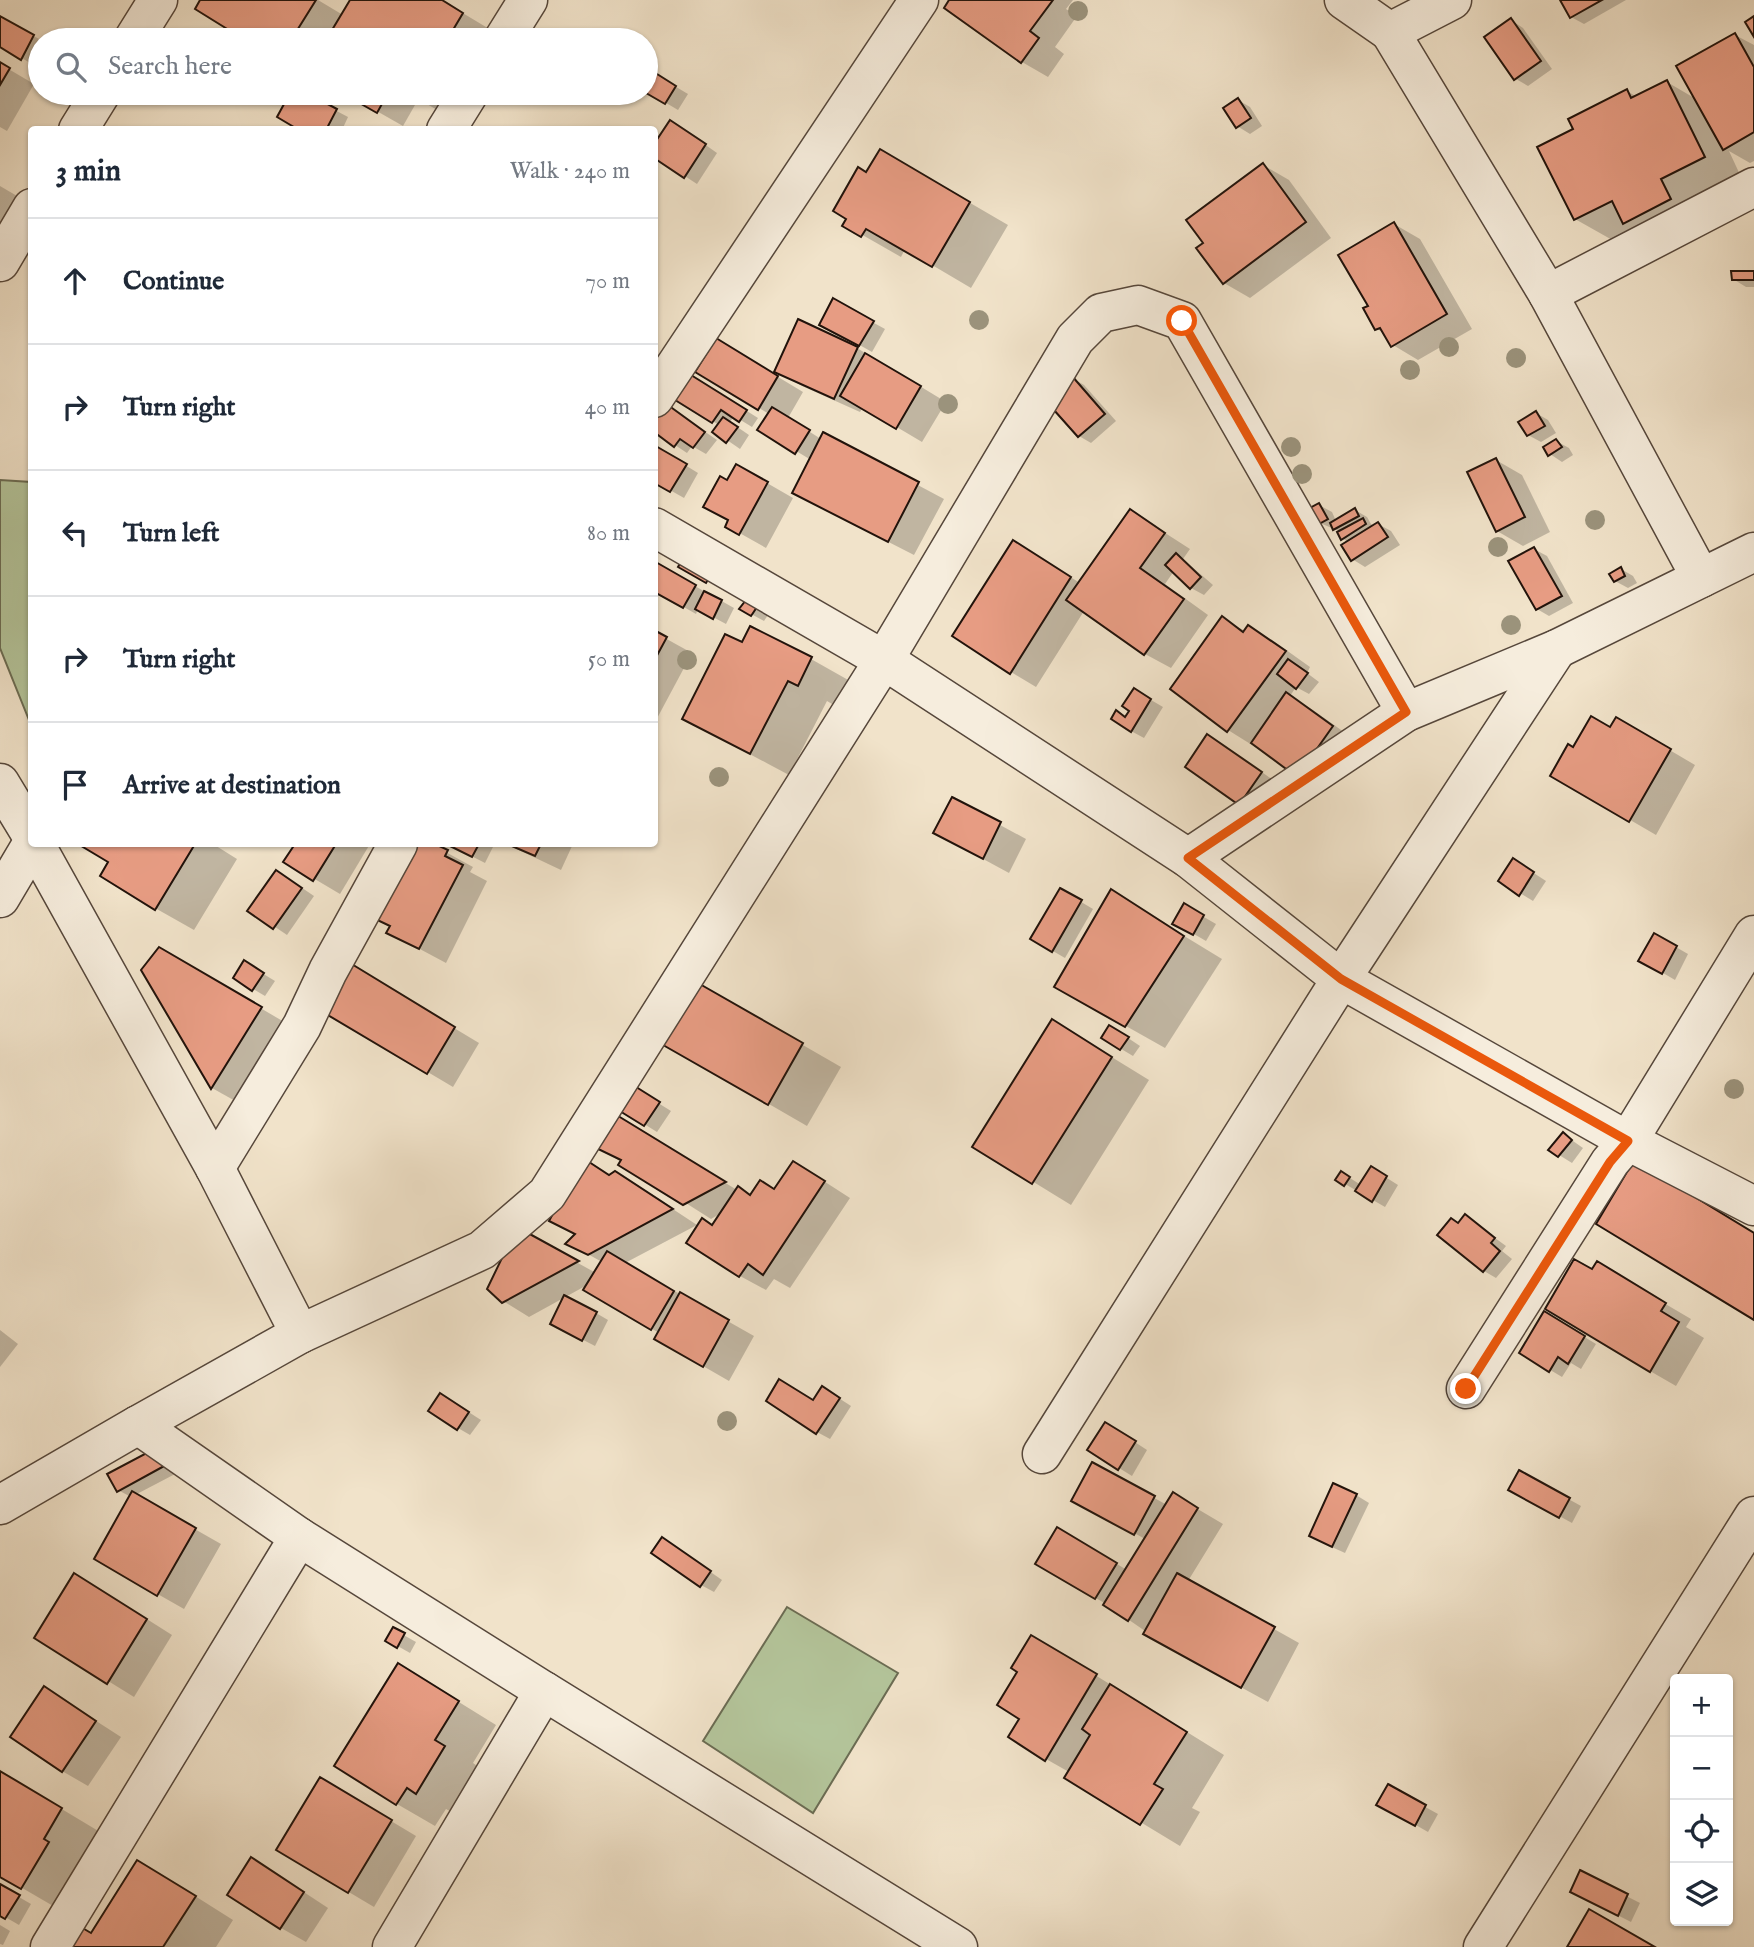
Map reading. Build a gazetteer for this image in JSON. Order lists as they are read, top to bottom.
{
  "page": {
    "search": "Search here",
    "heading": ["3 min", "Walk · 240 m"],
    "list": [
      ["Continue", "70 m"],
      ["Turn right", "40 m"],
      ["Turn left", "80 m"],
      ["Turn right", "50 m"],
      "Arrive at destination"
    ],
    "map_buttons": ["+", "−"]
  }
}
